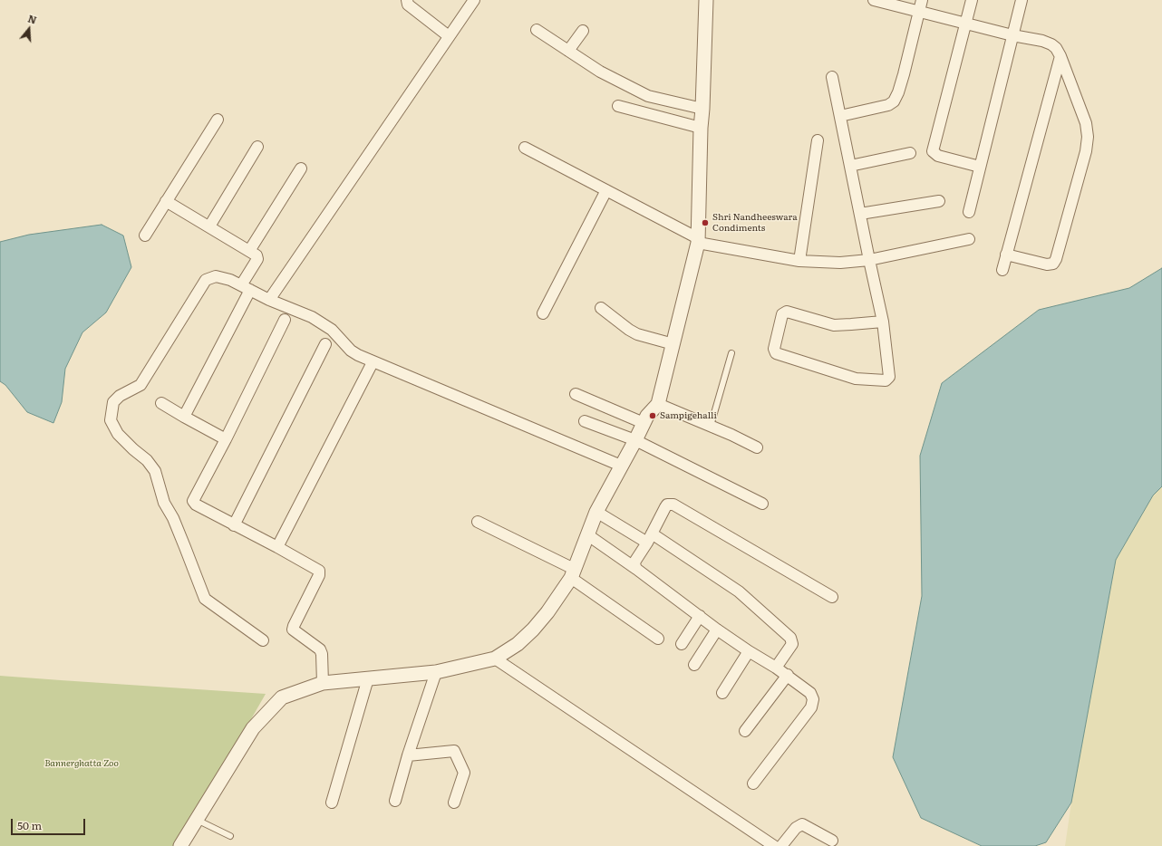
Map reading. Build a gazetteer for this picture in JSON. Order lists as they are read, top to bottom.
{
  "parks": ["Bannerghatta Zoo"],
  "places": ["Shri Nandheeswara Condiments", "Sampigehalli"],
  "scale_bar": "50 m",
  "north": "top"
}
